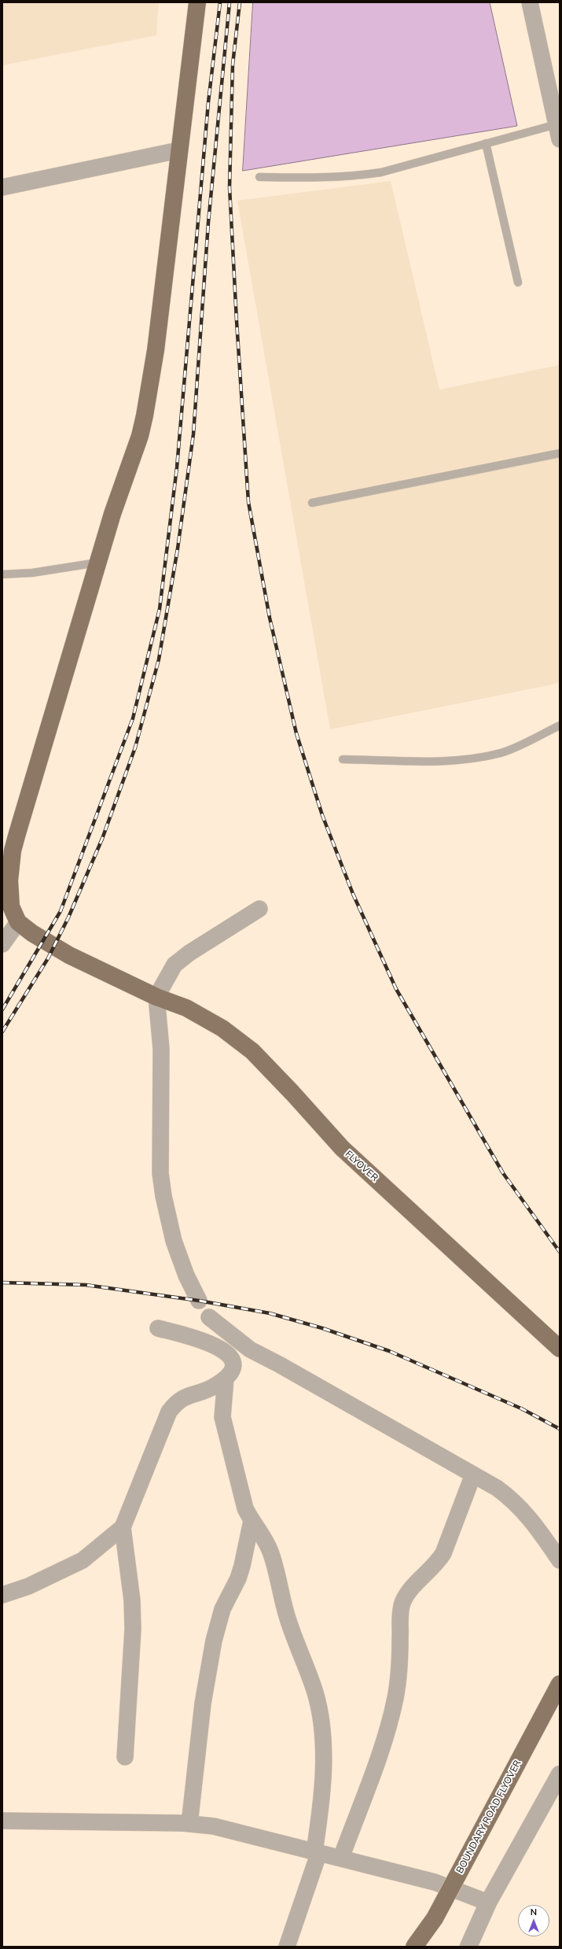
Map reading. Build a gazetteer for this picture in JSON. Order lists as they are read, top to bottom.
{
  "streets": {
    "main road": ["FLYOVER", "BOUNDARY ROAD FLYOVER"]
  },
  "north": "top"
}
